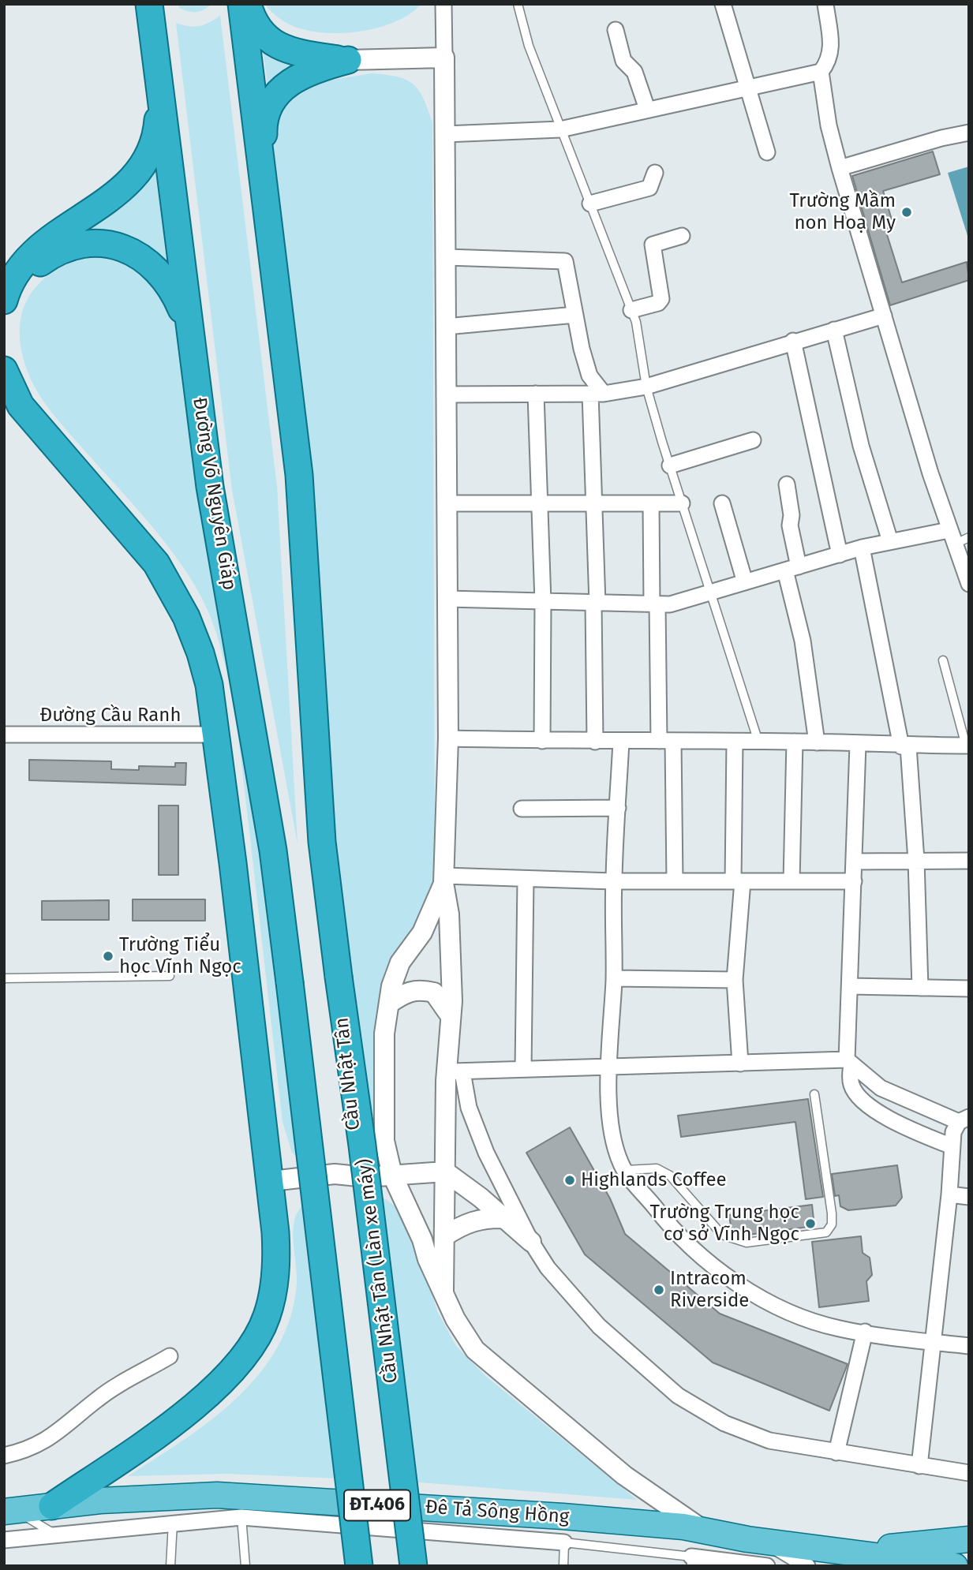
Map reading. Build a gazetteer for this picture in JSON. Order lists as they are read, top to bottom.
{
  "streets": {
    "highway": ["Đường Võ Nguyên Giáp", "Cầu Nhật Tân", "Cầu Nhật Tân (Làn xe máy)"],
    "main road": ["ĐT.406", "Đê Tả Sông Hồng"],
    "street": ["Đường Cầu Ranh"]
  },
  "crossings": [
    ["Cầu Nhật Tân", "Cầu Nhật Tân (Làn xe máy)"]
  ],
  "places": [
    "Trường Mầm non Hoạ My",
    "Trường Tiểu học Vĩnh Ngọc",
    "Highlands Coffee",
    "Trường Trung học cơ sở Vĩnh Ngọc",
    "Intracom Riverside"
  ]
}
